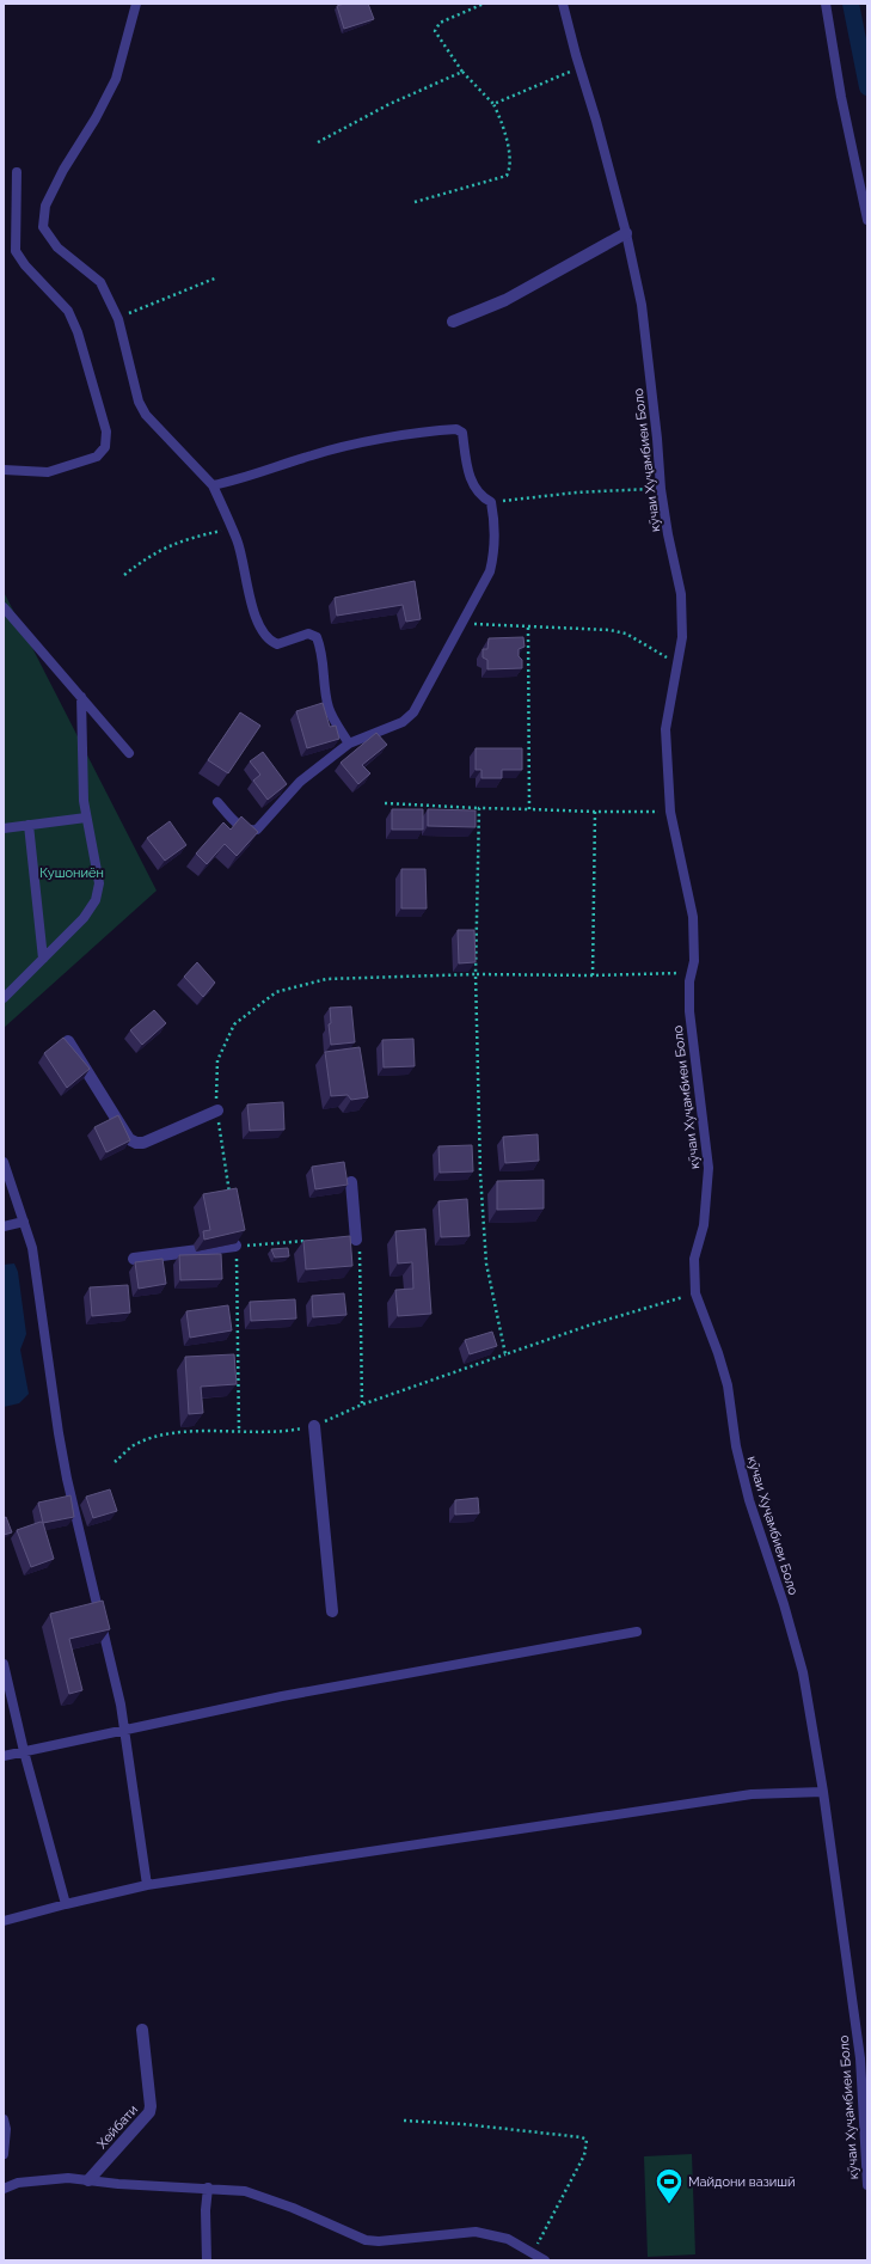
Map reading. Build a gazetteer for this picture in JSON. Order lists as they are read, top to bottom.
{
  "streets": {
    "street": ["Хейбати"],
    "lane": ["кӯчаи Хуҷамбиеи Боло"]
  },
  "parks": ["Кушониён"],
  "places": {
    "sports": ["Майдони вазишӣ"]
  }
}
